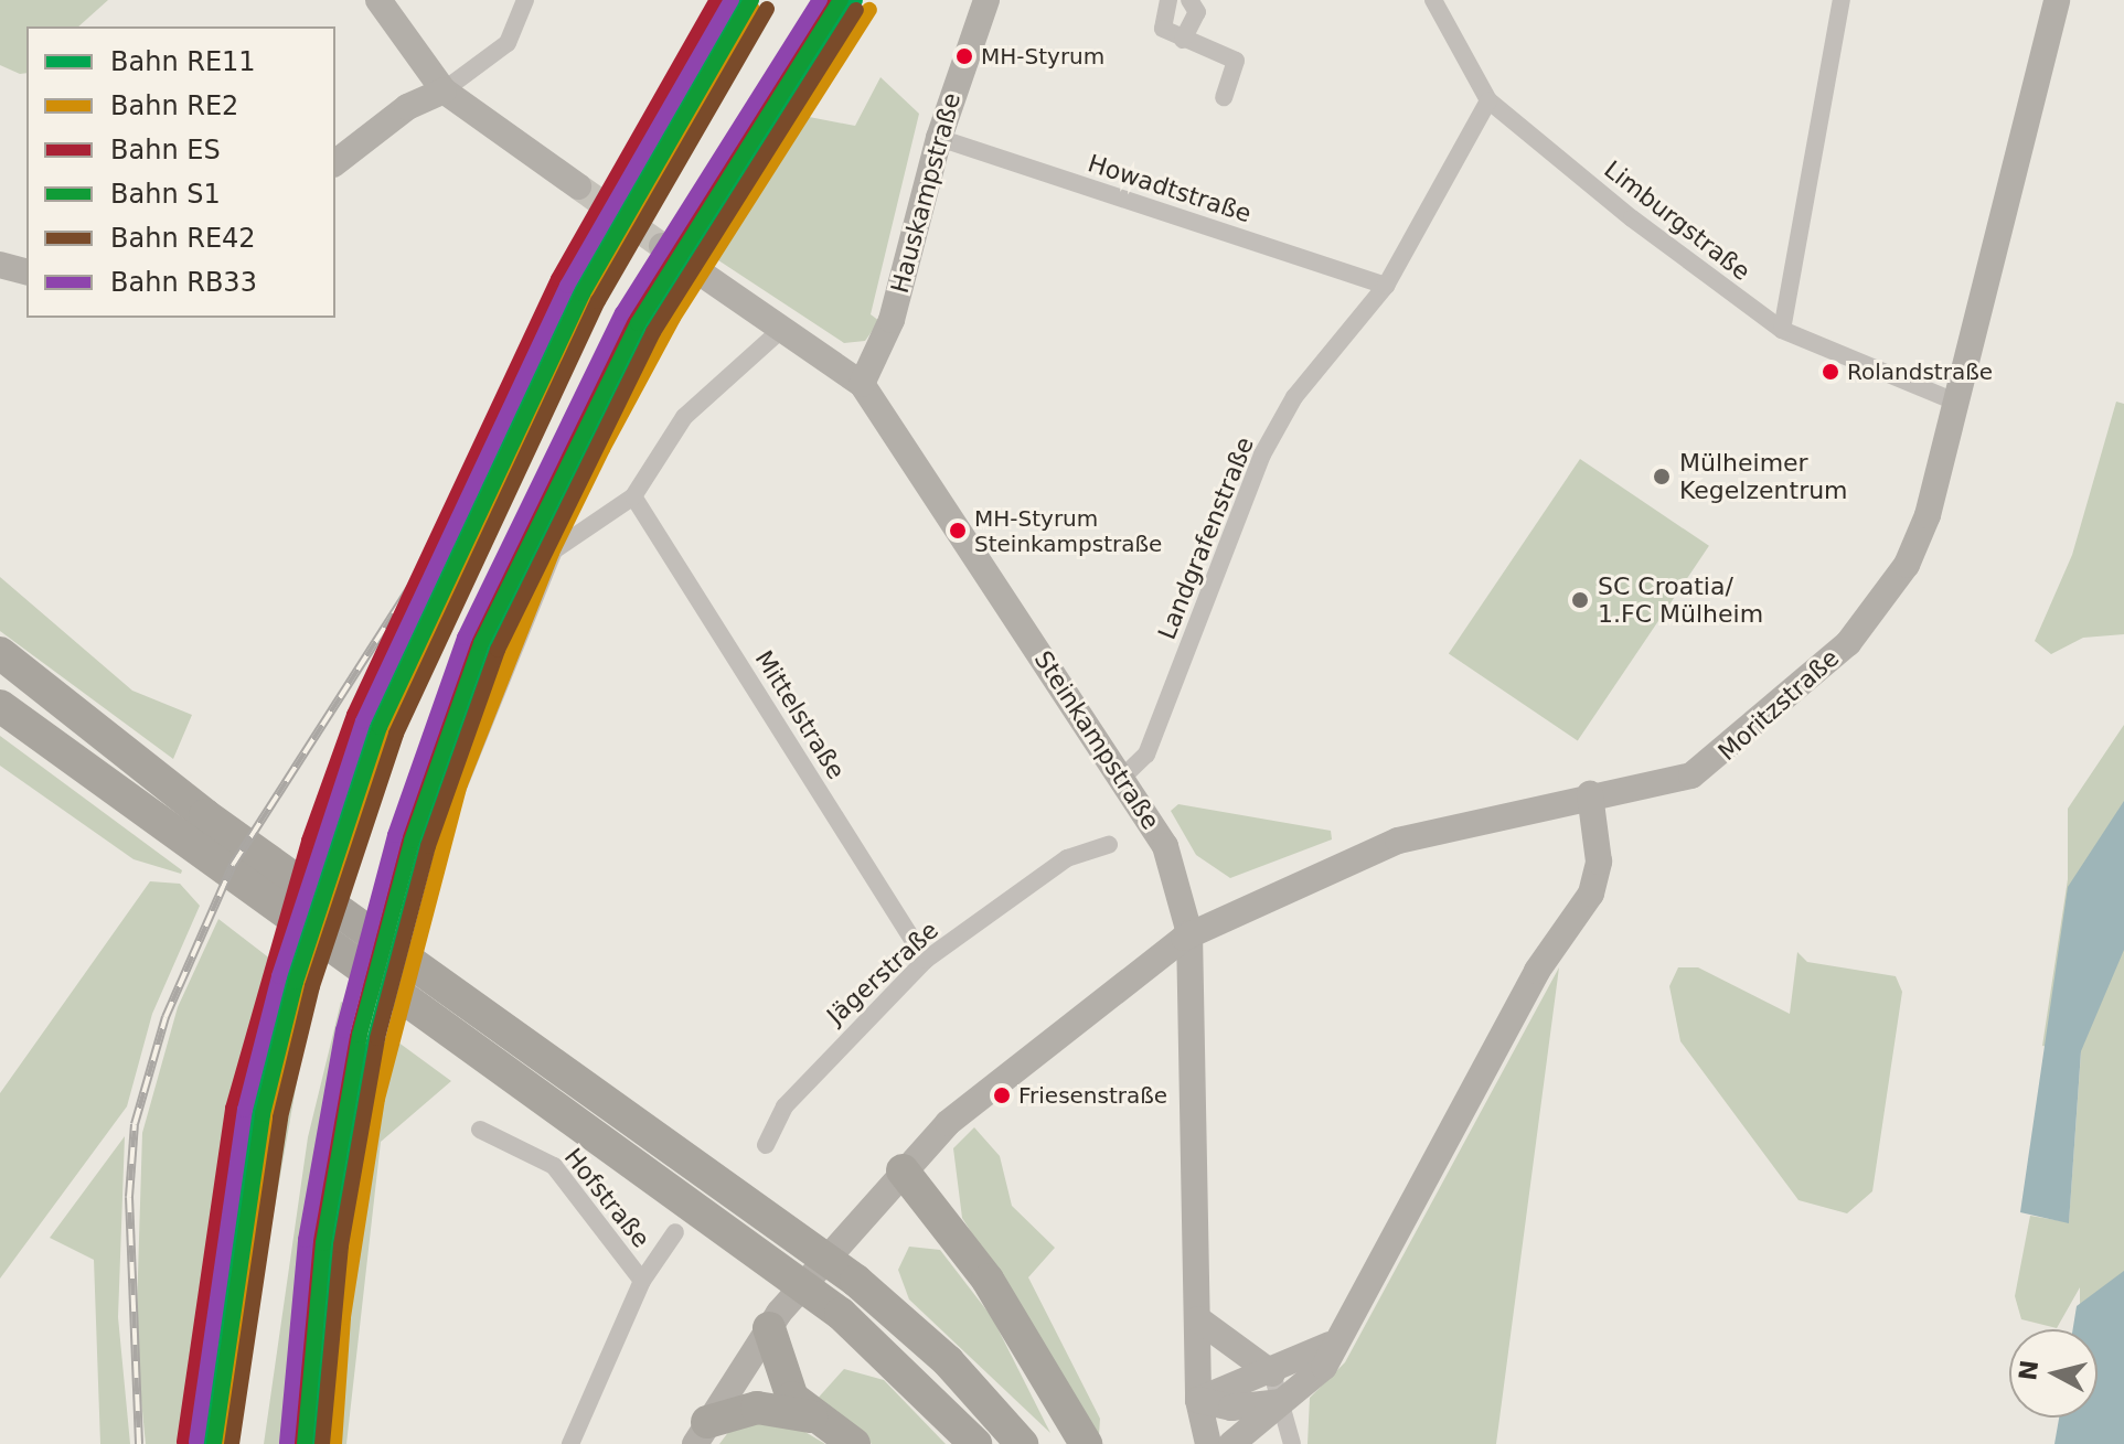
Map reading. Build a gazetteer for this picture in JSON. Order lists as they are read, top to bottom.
{
  "streets": {
    "street": [
      "Howadtstraße",
      "Hauskampstraße",
      "Limburgstraße",
      "Landgrafenstraße",
      "Moritzstraße",
      "Mittelstraße",
      "Steinkampstraße",
      "Jägerstraße",
      "Hofstraße"
    ]
  },
  "crossings": [
    ["Howadtstraße", "Hauskampstraße"],
    ["Howadtstraße", "Landgrafenstraße"],
    ["Hauskampstraße", "Steinkampstraße"],
    ["Limburgstraße", "Landgrafenstraße"],
    ["Limburgstraße", "Moritzstraße"],
    ["Landgrafenstraße", "Steinkampstraße"],
    ["Mittelstraße", "Jägerstraße"]
  ],
  "places": [
    "MH-Styrum",
    "Rolandstraße",
    "Mülheimer Kegelzentrum",
    "MH-Styrum Steinkampstraße",
    "SC Croatia/ 1.FC Mülheim",
    "Friesenstraße"
  ],
  "lines": [
    "rail line RE11",
    "rail line ES",
    "rail line S1",
    "rail line RB33",
    "rail line RE2",
    "rail line RE42"
  ],
  "legend": [
    "Bahn RE11",
    "Bahn RE2",
    "Bahn ES",
    "Bahn S1",
    "Bahn RE42",
    "Bahn RB33"
  ],
  "north": "left"
}
